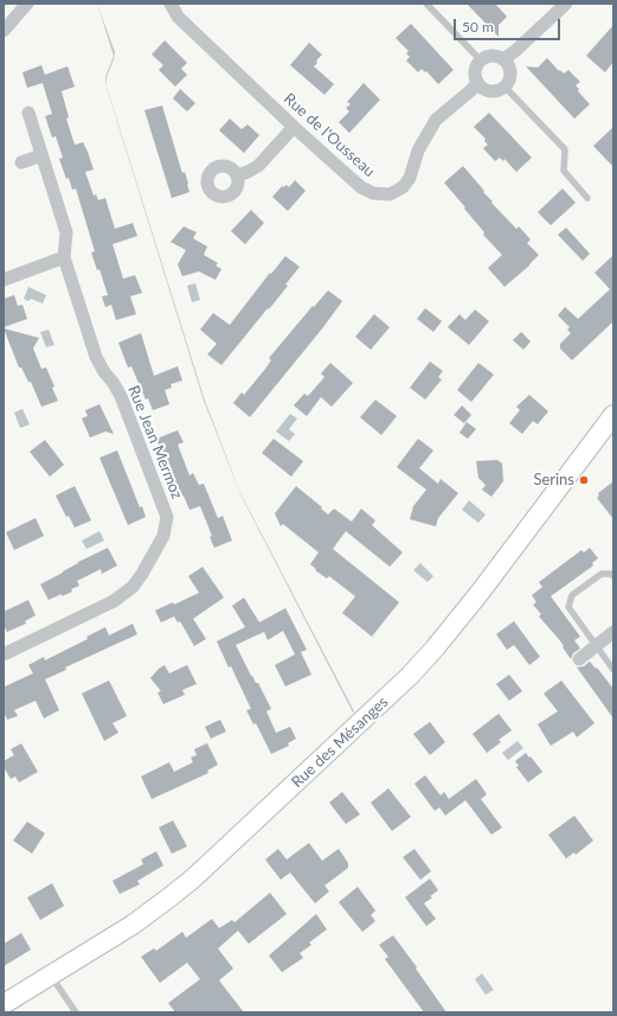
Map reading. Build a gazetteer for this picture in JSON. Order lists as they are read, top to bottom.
{
  "streets": {
    "main road": ["Rue des Mésanges"],
    "street": ["Rue de l'Ousseau", "Rue Jean Mermoz"]
  },
  "places": ["Serins"],
  "scale_bar": "50 m"
}
